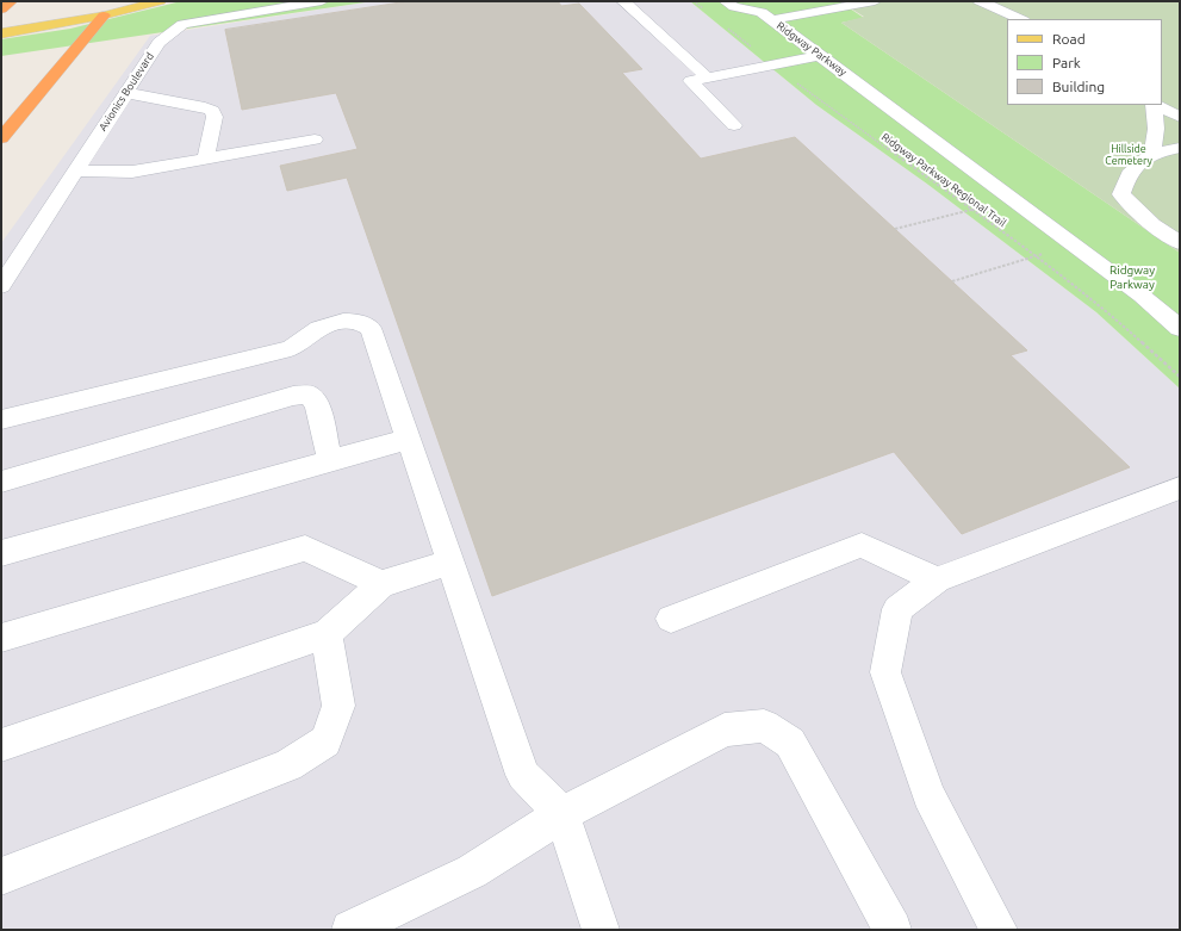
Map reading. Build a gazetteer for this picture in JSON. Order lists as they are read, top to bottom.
{
  "streets": {
    "street": ["Ridgway Parkway", "Avionics Boulevard"],
    "path": ["Ridgway Parkway Regional Trail"]
  },
  "parks": ["Hillside Cemetery", "Ridgway Parkway"],
  "legend": ["Road", "Park", "Building"]
}
